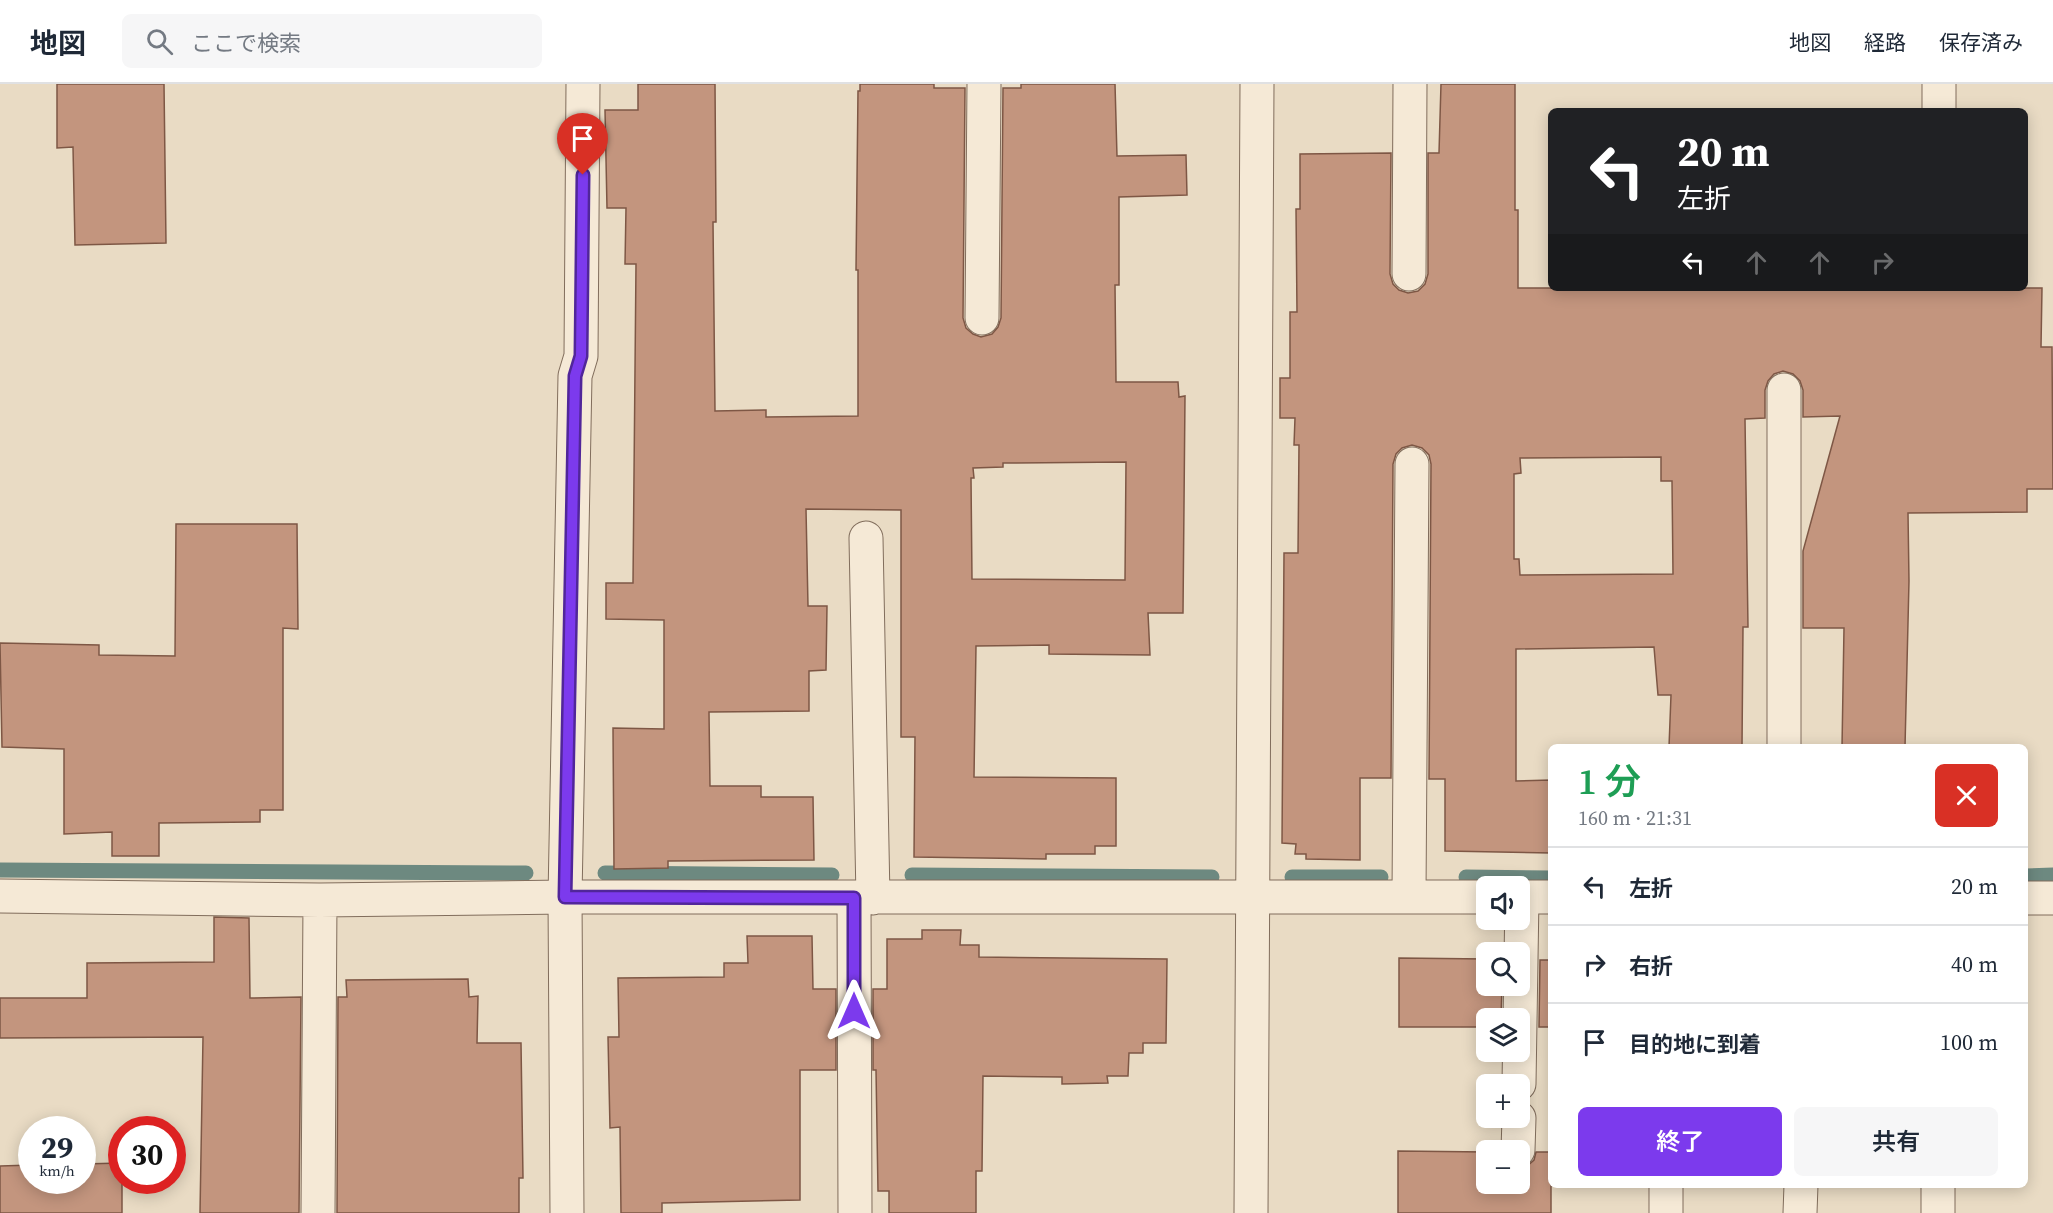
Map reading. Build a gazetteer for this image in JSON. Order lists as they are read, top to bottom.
{
  "page": {
    "header": "地図",
    "search": "ここで検索",
    "nav": ["地図", "経路", "保存済み"],
    "turn": ["20 m", "左折"],
    "heading": ["1 分", "160 m · 21:31"],
    "list": [
      {
        "name": "左折",
        "value": "20 m"
      },
      {
        "name": "右折",
        "value": "40 m"
      },
      {
        "name": "目的地に到着",
        "value": "100 m"
      }
    ],
    "map_buttons": ["+", "−"],
    "buttons": ["終了", "共有"],
    "speed": "29 km/h",
    "limit": "30"
  }
}
